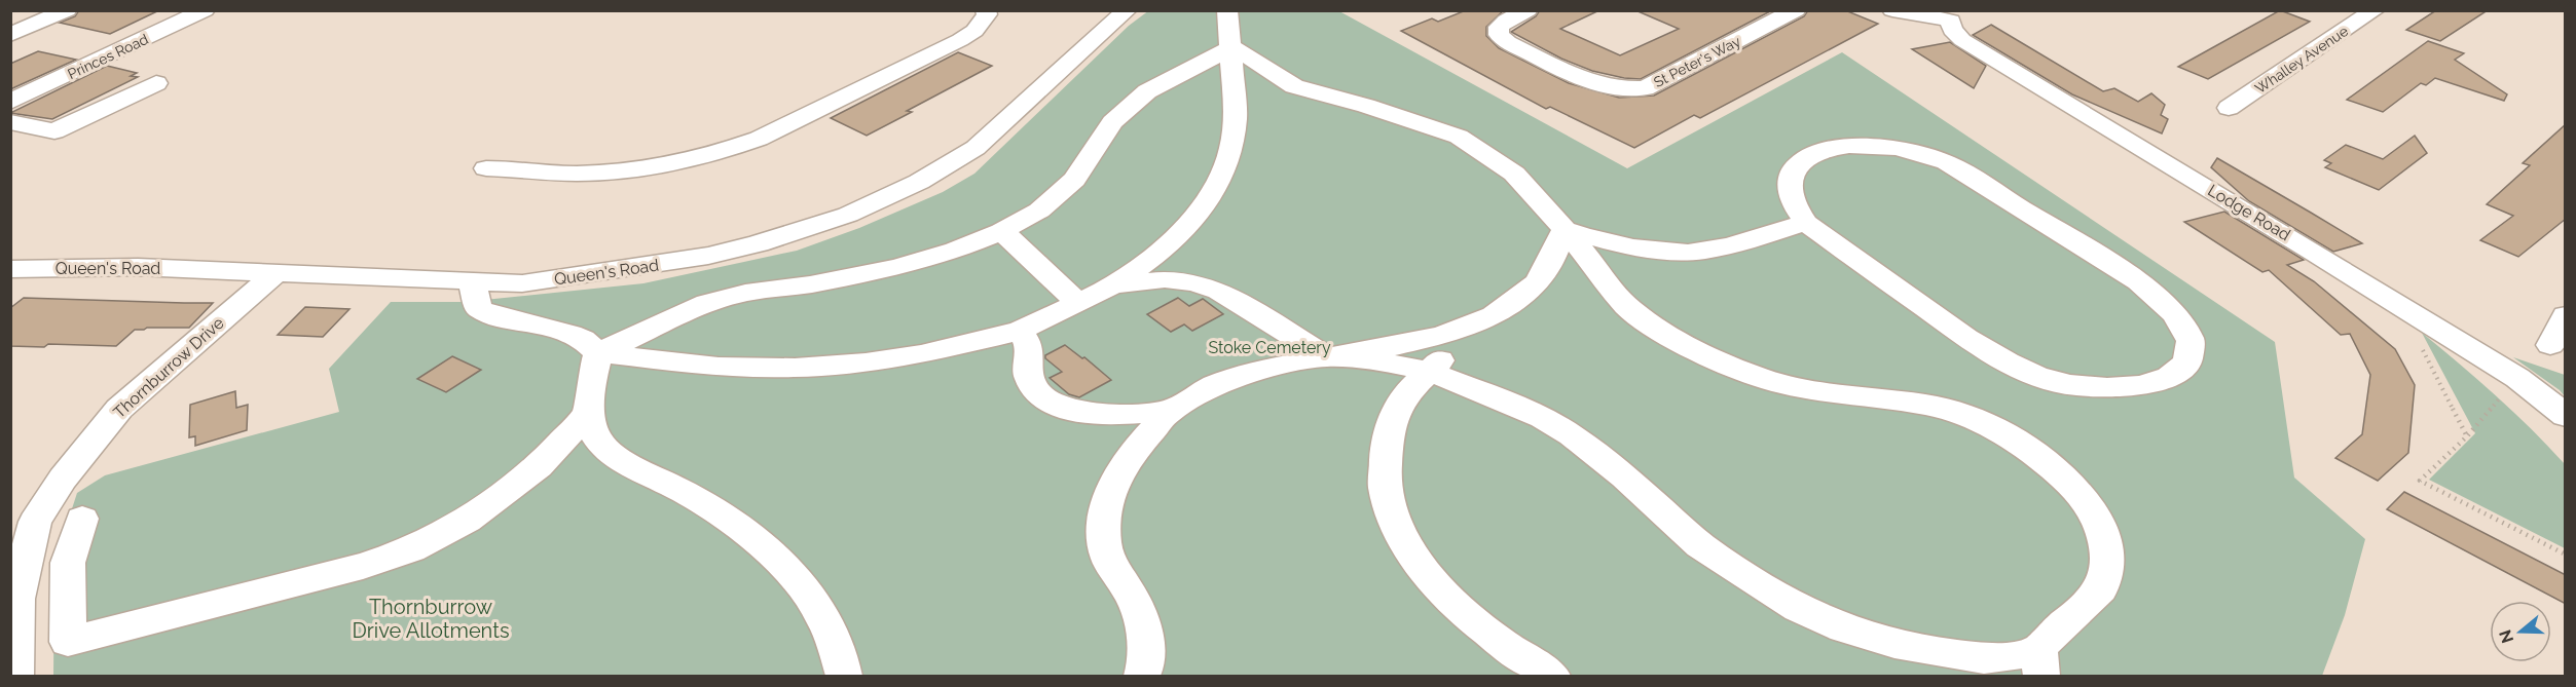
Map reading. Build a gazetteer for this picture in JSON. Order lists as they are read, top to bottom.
{
  "streets": {
    "street": [
      "Princes Road",
      "Whalley Avenue",
      "St Peter's Way",
      "Lodge Road",
      "Queen's Road",
      "Thornburrow Drive"
    ]
  },
  "crossings": [
    ["Queen's Road", "Thornburrow Drive"]
  ],
  "parks": ["Stoke Cemetery", "Thornburrow Drive Allotments"],
  "north": "left"
}
